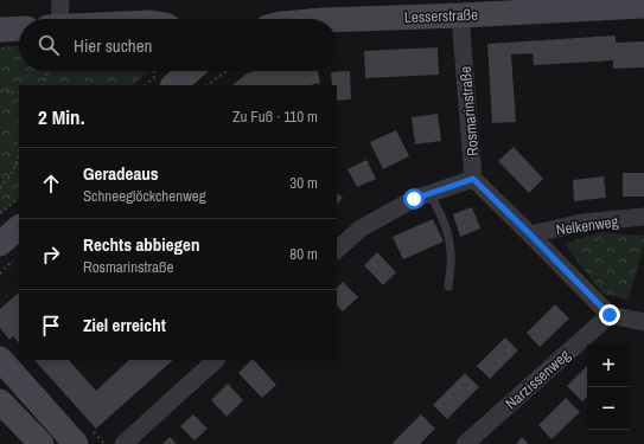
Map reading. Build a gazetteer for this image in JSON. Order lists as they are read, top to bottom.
{
  "streets": {
    "main road": ["Lesserstraße"],
    "street": ["Rosmarinstraße", "Nelkenweg", "Narzissenweg"]
  },
  "crossings": [
    ["Lesserstraße", "Rosmarinstraße"],
    ["Rosmarinstraße", "Nelkenweg"],
    ["Rosmarinstraße", "Narzissenweg"]
  ],
  "page": {
    "search": "Hier suchen",
    "heading": ["2 Min.", "Zu Fuß · 110 m"],
    "list": [
      ["Geradeaus", "Schneeglöckchenweg", "30 m"],
      ["Rechts abbiegen", "Rosmarinstraße", "80 m"],
      "Ziel erreicht"
    ],
    "map_buttons": ["+", "−"]
  }
}
